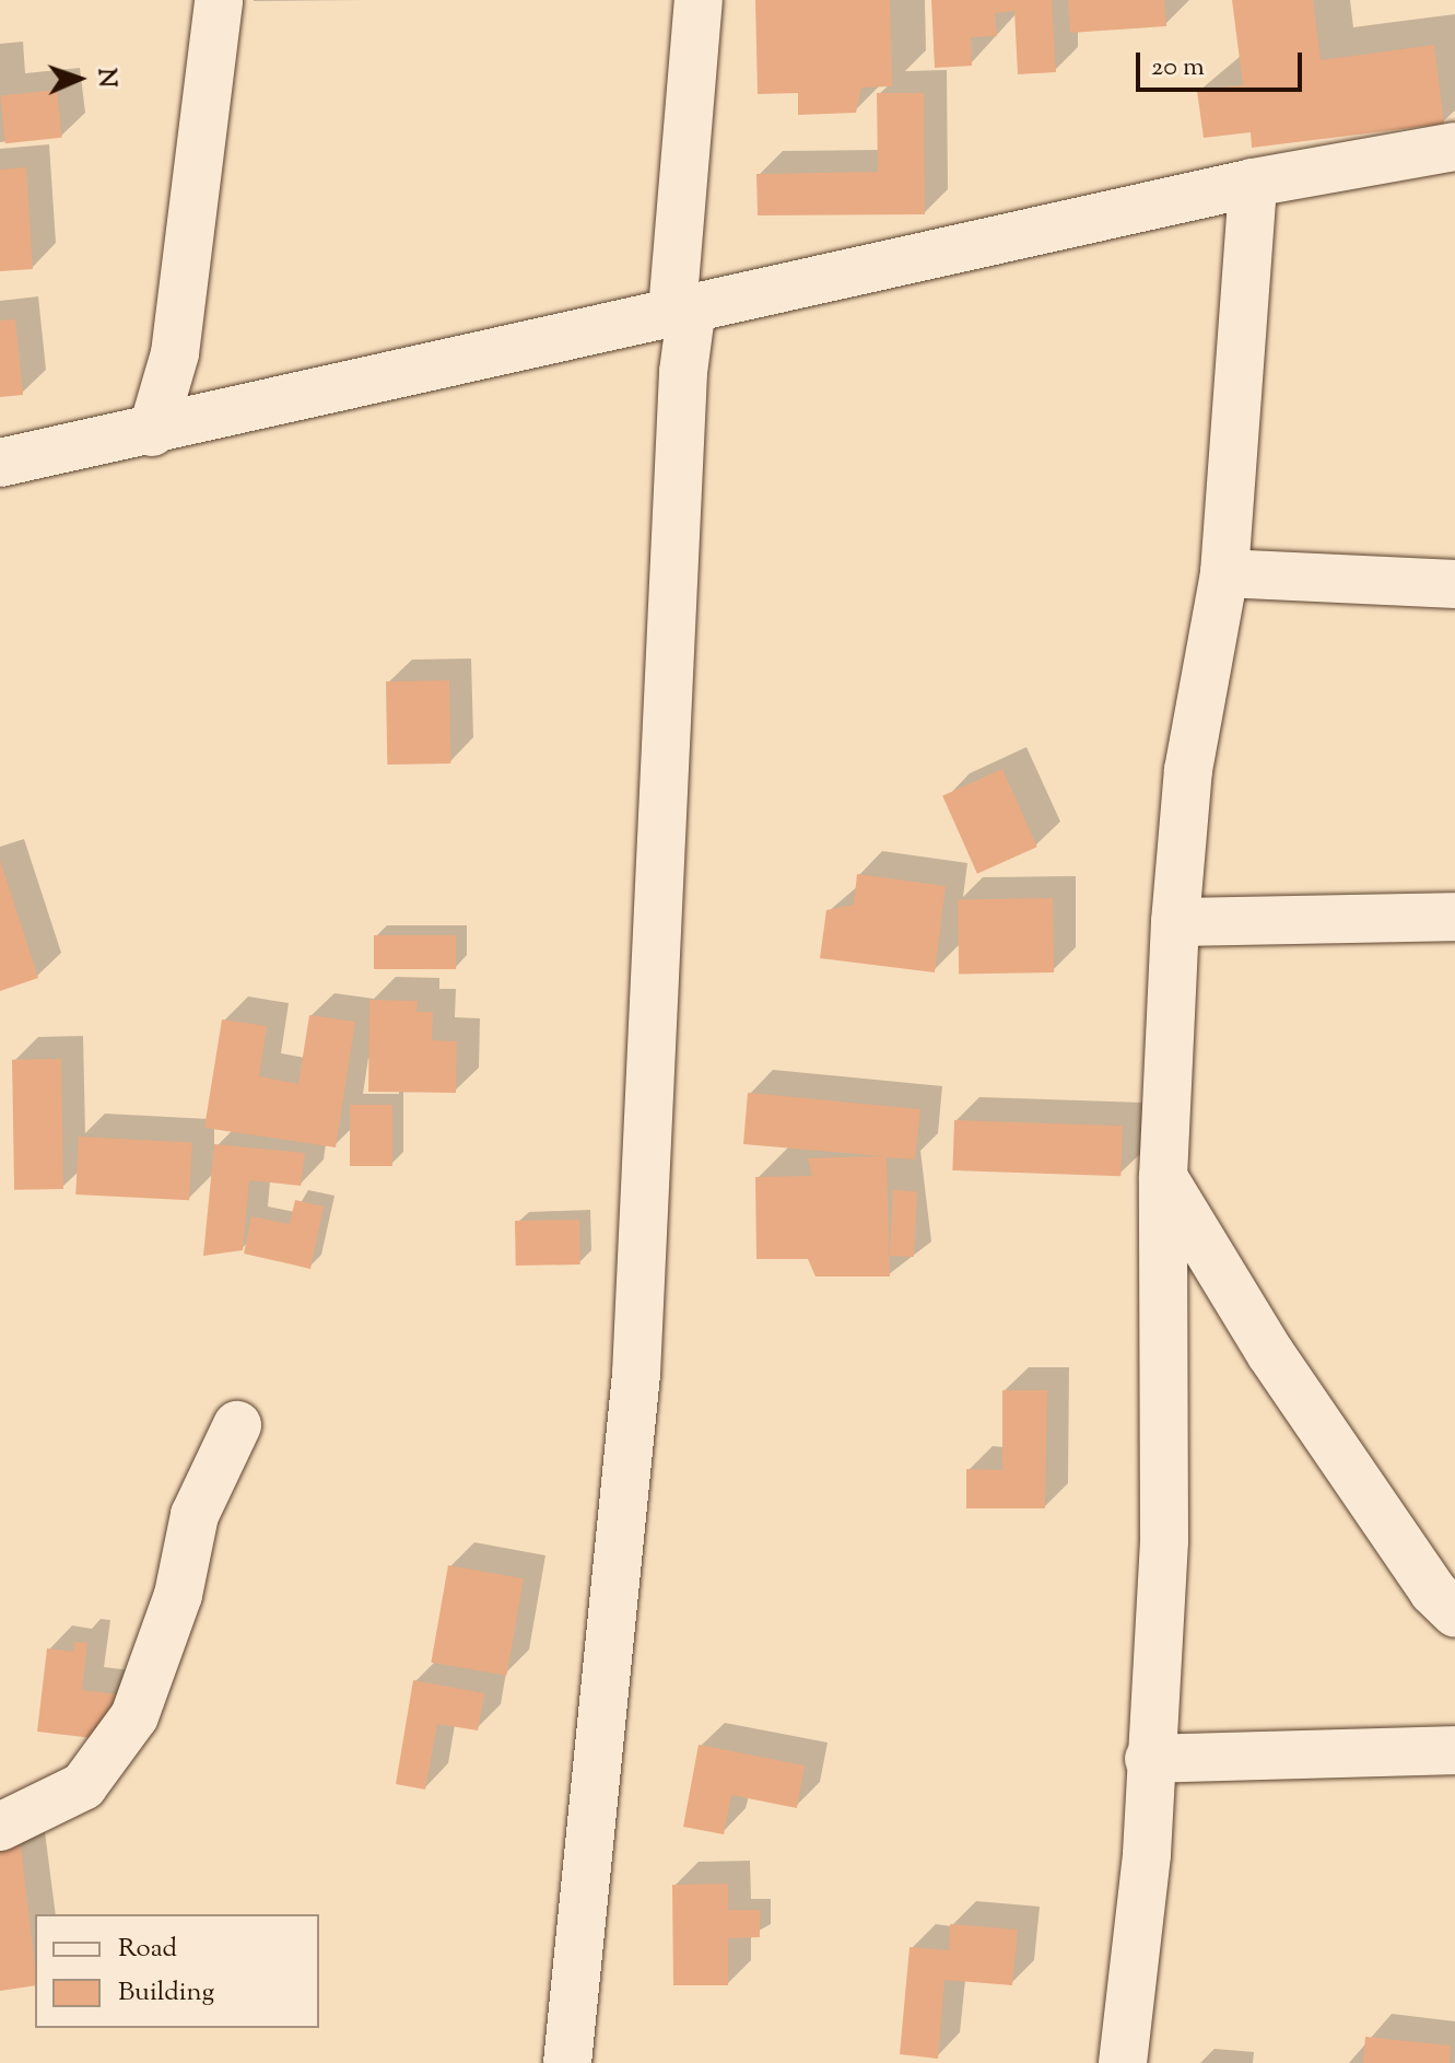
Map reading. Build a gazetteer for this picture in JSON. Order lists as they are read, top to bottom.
{
  "legend": ["Road", "Building"],
  "scale_bar": "20 m",
  "north": "right"
}
